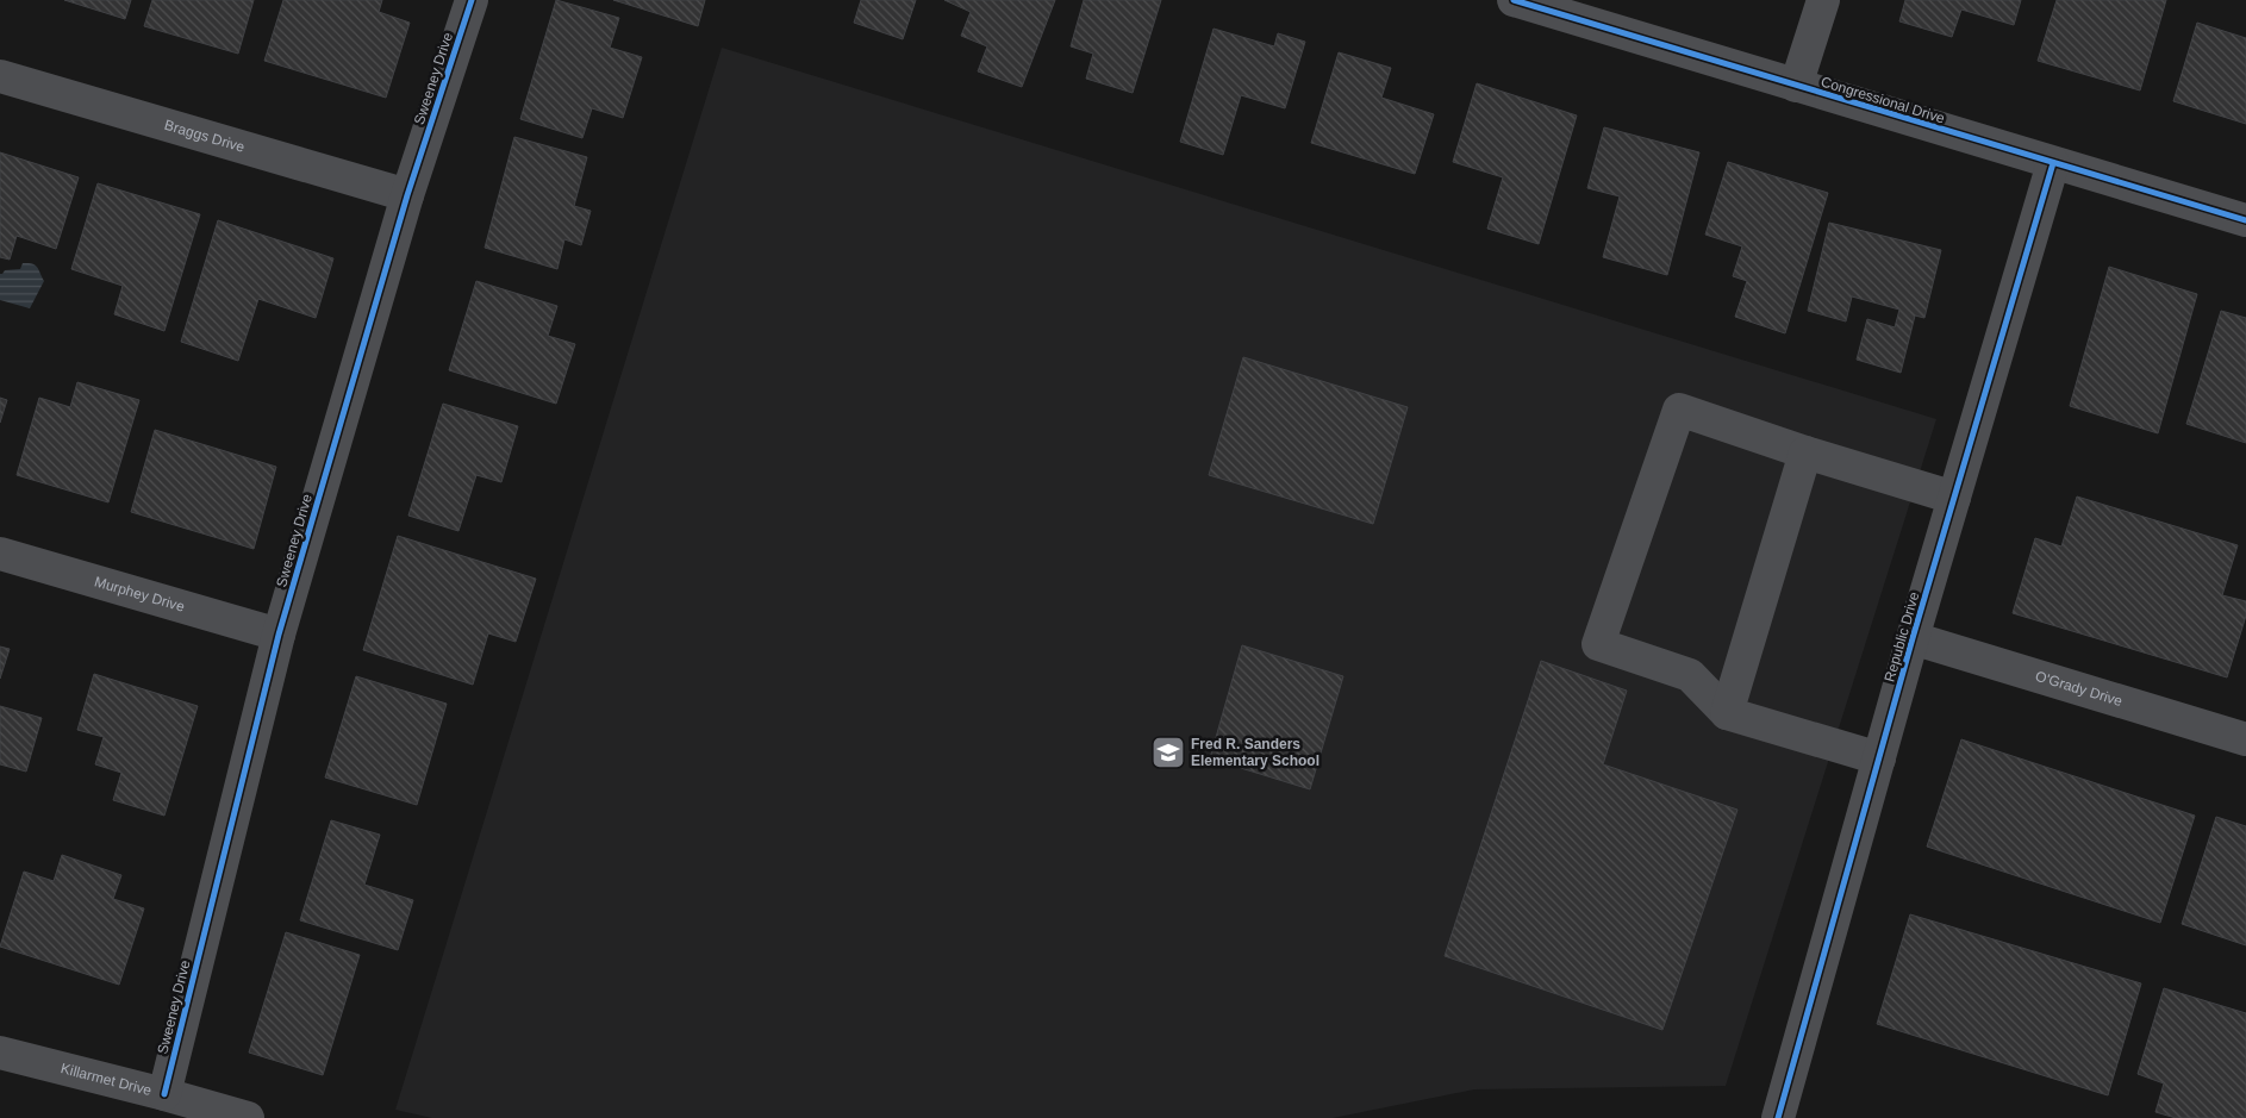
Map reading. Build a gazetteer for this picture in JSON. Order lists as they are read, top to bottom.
{
  "streets": {
    "street": [
      "Sweeney Drive",
      "Congressional Drive",
      "Braggs Drive",
      "Murphey Drive",
      "Republic Drive",
      "O'Grady Drive",
      "Killarmet Drive"
    ]
  },
  "crossings": [
    ["Sweeney Drive", "Braggs Drive"],
    ["Sweeney Drive", "Murphey Drive"],
    ["Sweeney Drive", "Killarmet Drive"],
    ["Congressional Drive", "Republic Drive"],
    ["Republic Drive", "O'Grady Drive"]
  ],
  "places": {
    "school or university": ["Fred R. Sanders Elementary School"]
  }
}
